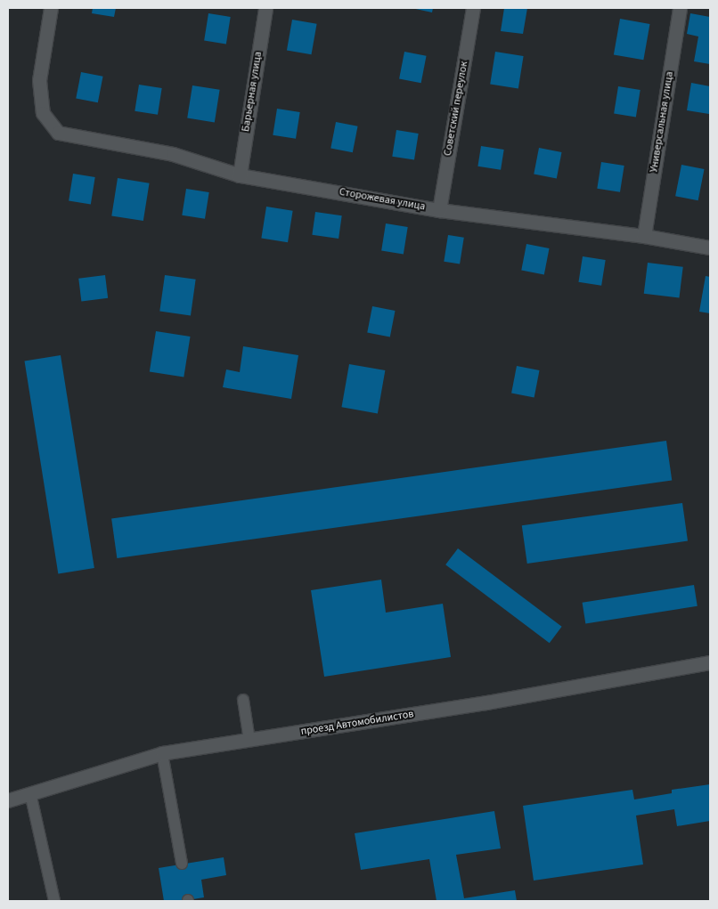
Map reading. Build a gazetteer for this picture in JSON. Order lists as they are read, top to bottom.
{
  "streets": {
    "street": [
      "Барьерная улица",
      "Советский переулок",
      "Универсальная улица",
      "Сторожевая улица",
      "проезд Автомобилистов"
    ]
  },
  "crossings": [
    ["Барьерная улица", "Сторожевая улица"],
    ["Советский переулок", "Сторожевая улица"],
    ["Универсальная улица", "Сторожевая улица"]
  ]
}
